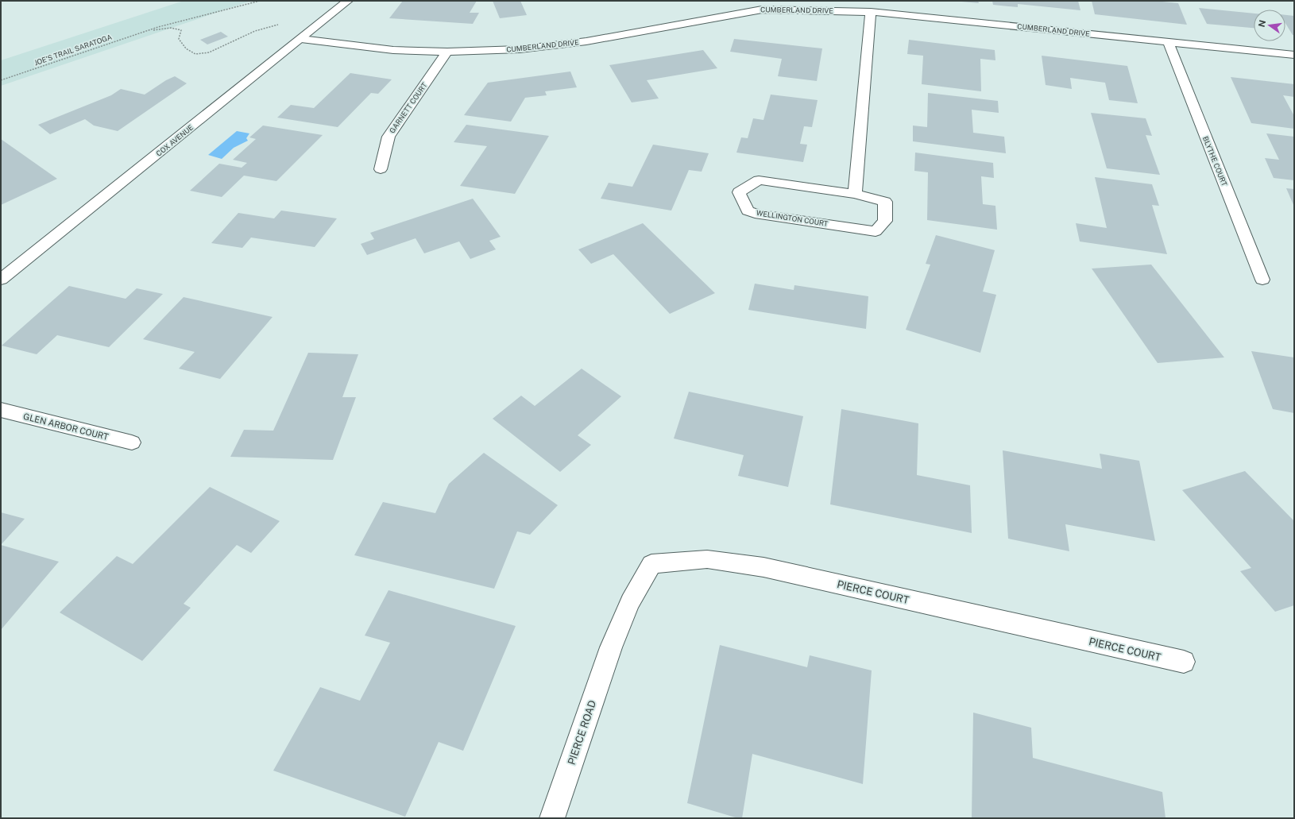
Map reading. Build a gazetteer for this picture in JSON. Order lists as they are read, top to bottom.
{
  "streets": {
    "street": [
      "CUMBERLAND DRIVE",
      "GARNETT COURT",
      "COX AVENUE",
      "BLYTHE COURT",
      "WELLINGTON COURT",
      "GLEN ARBOR COURT",
      "PIERCE COURT",
      "PIERCE ROAD"
    ],
    "path": ["JOE'S TRAIL SARATOGA"]
  },
  "crossings": [
    ["CUMBERLAND DRIVE", "GARNETT COURT"],
    ["CUMBERLAND DRIVE", "COX AVENUE"],
    ["CUMBERLAND DRIVE", "BLYTHE COURT"],
    ["PIERCE COURT", "PIERCE ROAD"]
  ],
  "north": "left"
}
